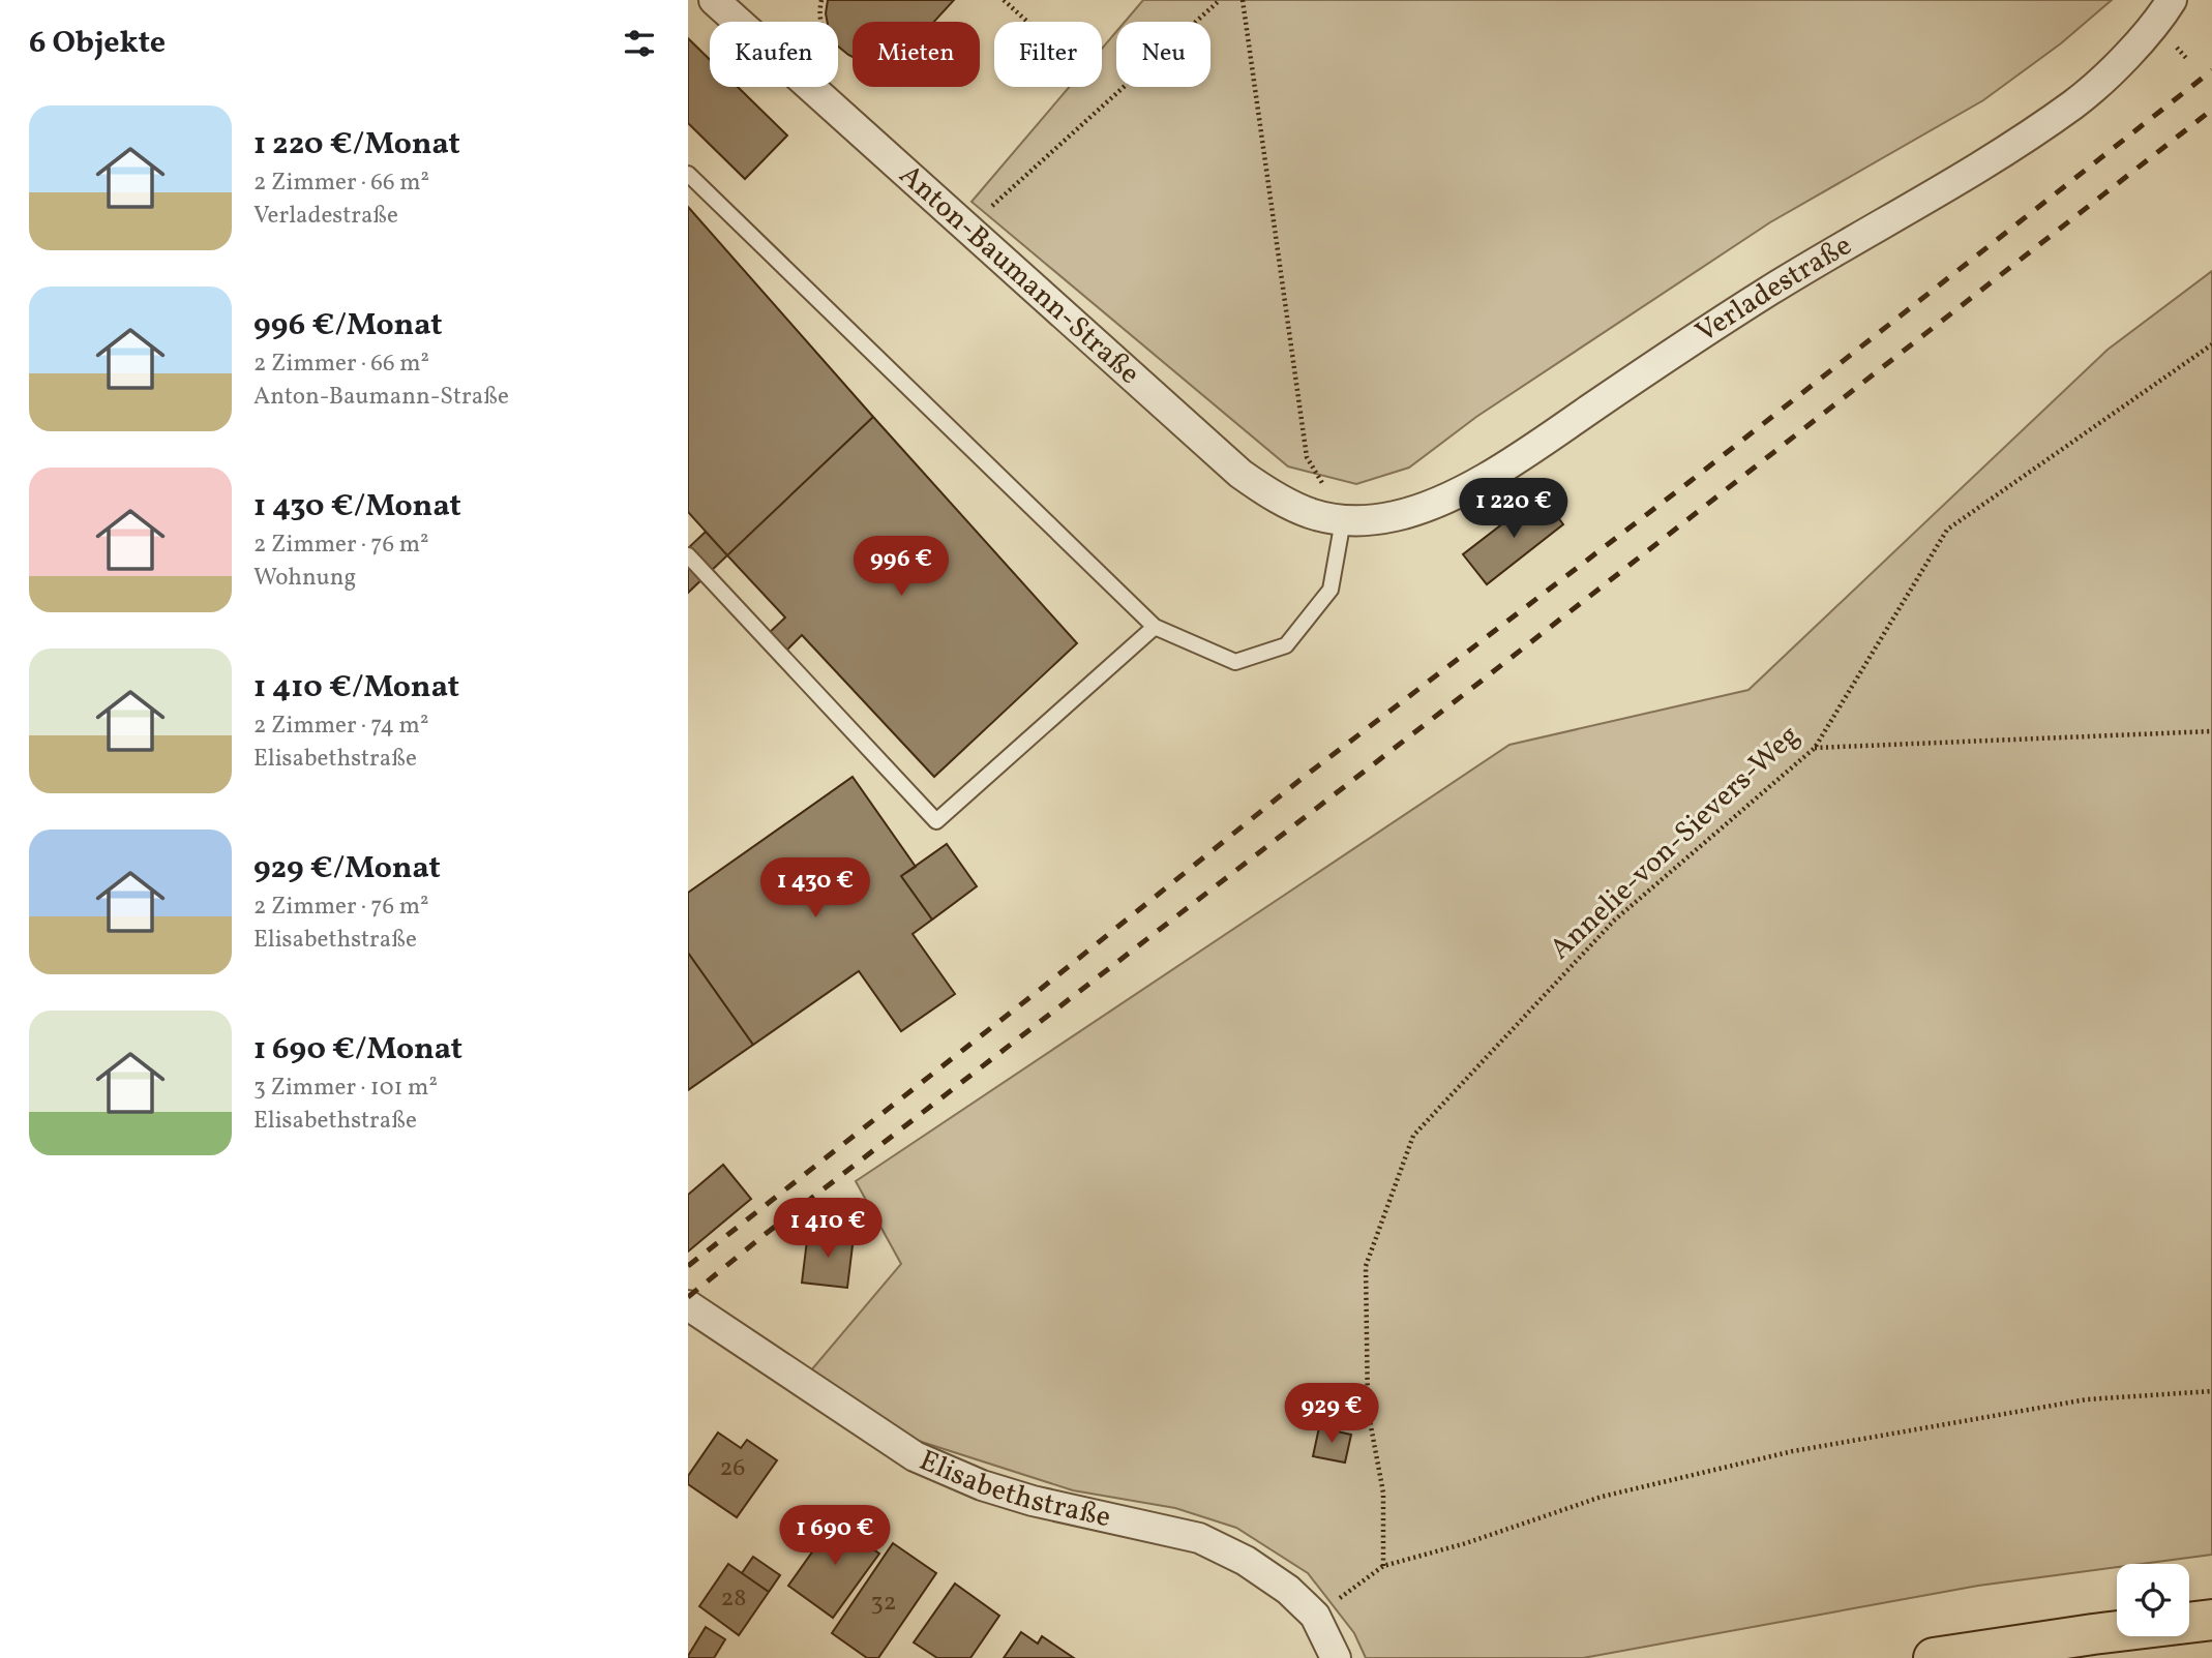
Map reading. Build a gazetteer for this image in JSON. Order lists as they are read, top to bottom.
{
  "streets": {
    "street": ["Anton-Baumann-Straße", "Verladestraße", "Elisabethstraße"],
    "path": ["Annelie-von-Sievers-Weg"]
  },
  "crossings": [
    ["Anton-Baumann-Straße", "Verladestraße"]
  ],
  "house_numbers": ["26", "28", "32"],
  "page": {
    "heading": "6 Objekte",
    "chip": [
      "Kaufen",
      "Mieten",
      "Filter",
      "Neu"
    ],
    "list": [
      {
        "name": "1 220 €/Monat",
        "note": "2 Zimmer · 66 m² · Verladestraße"
      },
      {
        "name": "996 €/Monat",
        "note": "2 Zimmer · 66 m² · Anton-Baumann-Straße"
      },
      {
        "name": "1 430 €/Monat",
        "note": "2 Zimmer · 76 m² · Wohnung"
      },
      {
        "name": "1 410 €/Monat",
        "note": "2 Zimmer · 74 m² · Elisabethstraße"
      },
      {
        "name": "929 €/Monat",
        "note": "2 Zimmer · 76 m² · Elisabethstraße"
      },
      {
        "name": "1 690 €/Monat",
        "note": "3 Zimmer · 101 m² · Elisabethstraße"
      }
    ],
    "price": [
      "1 220 €",
      "996 €",
      "1 430 €",
      "1 410 €",
      "929 €",
      "1 690 €"
    ]
  }
}
